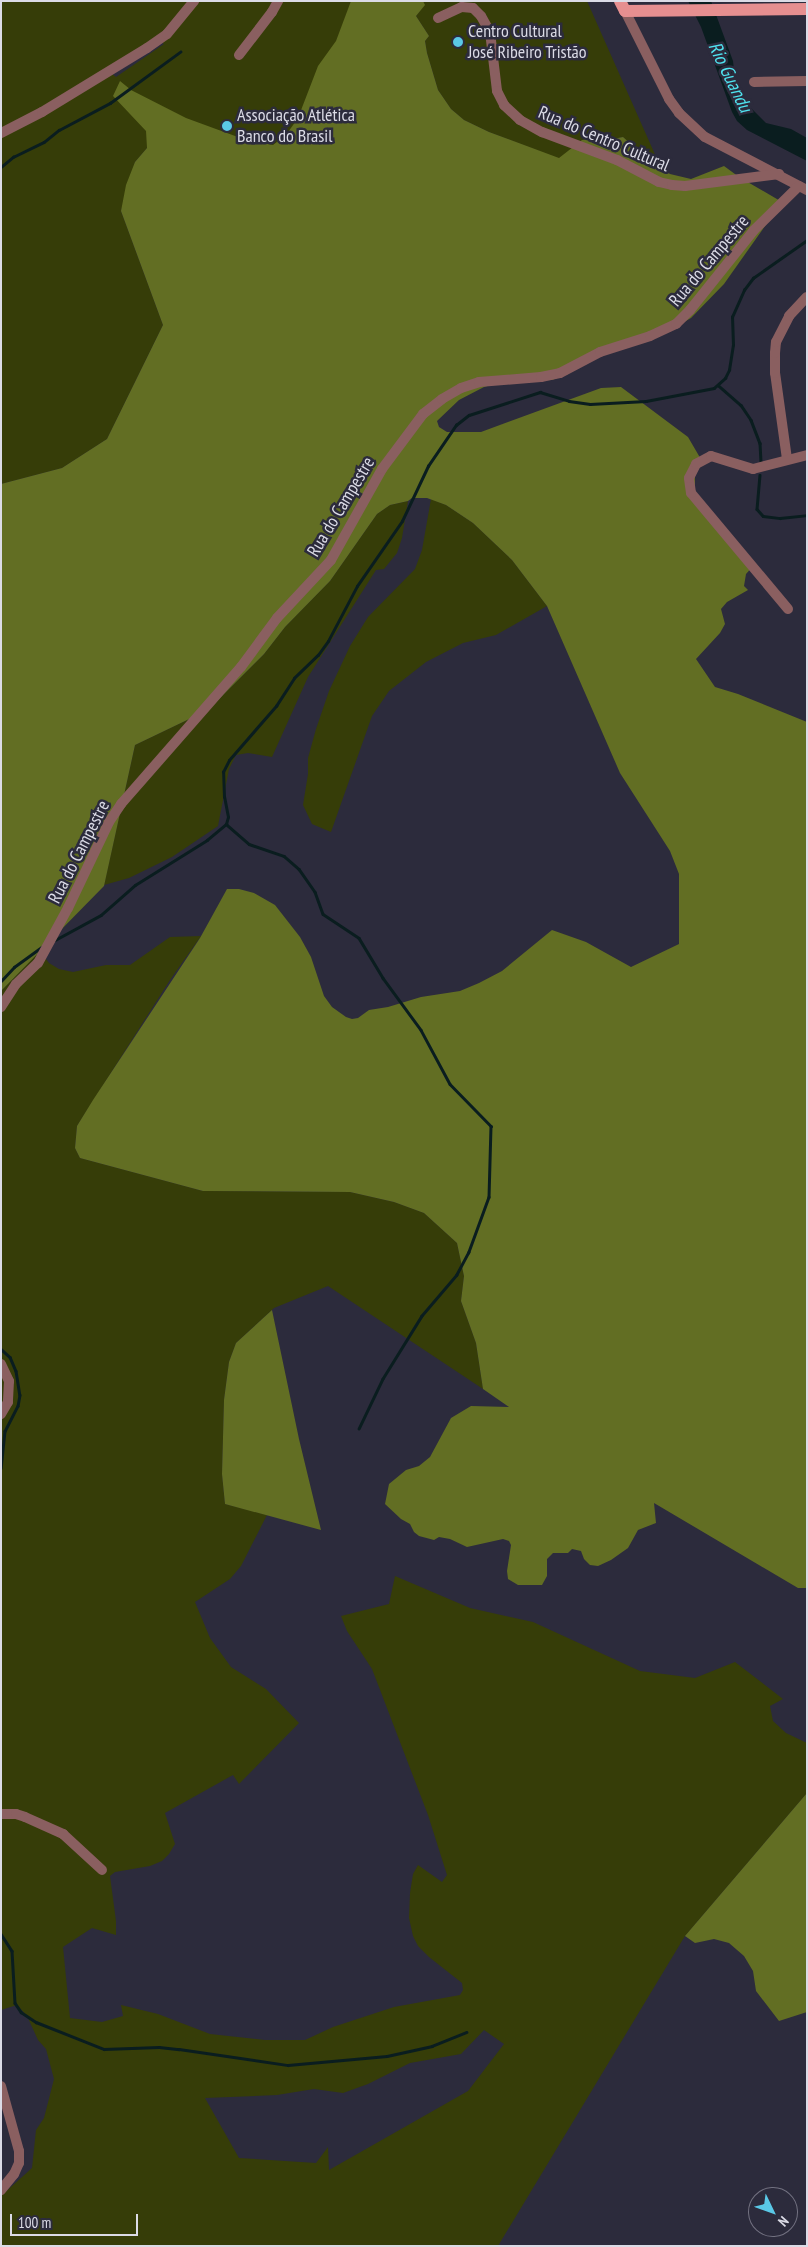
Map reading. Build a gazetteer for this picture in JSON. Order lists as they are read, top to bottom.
{
  "streets": {
    "street": ["Rua do Centro Cultural", "Rua do Campestre"]
  },
  "water": ["Rio Guandu"],
  "places": ["Centro Cultural José Ribeiro Tristão", "Associação Atlética Banco do Brasil"],
  "scale_bar": "100 m",
  "north": "bottom right"
}
